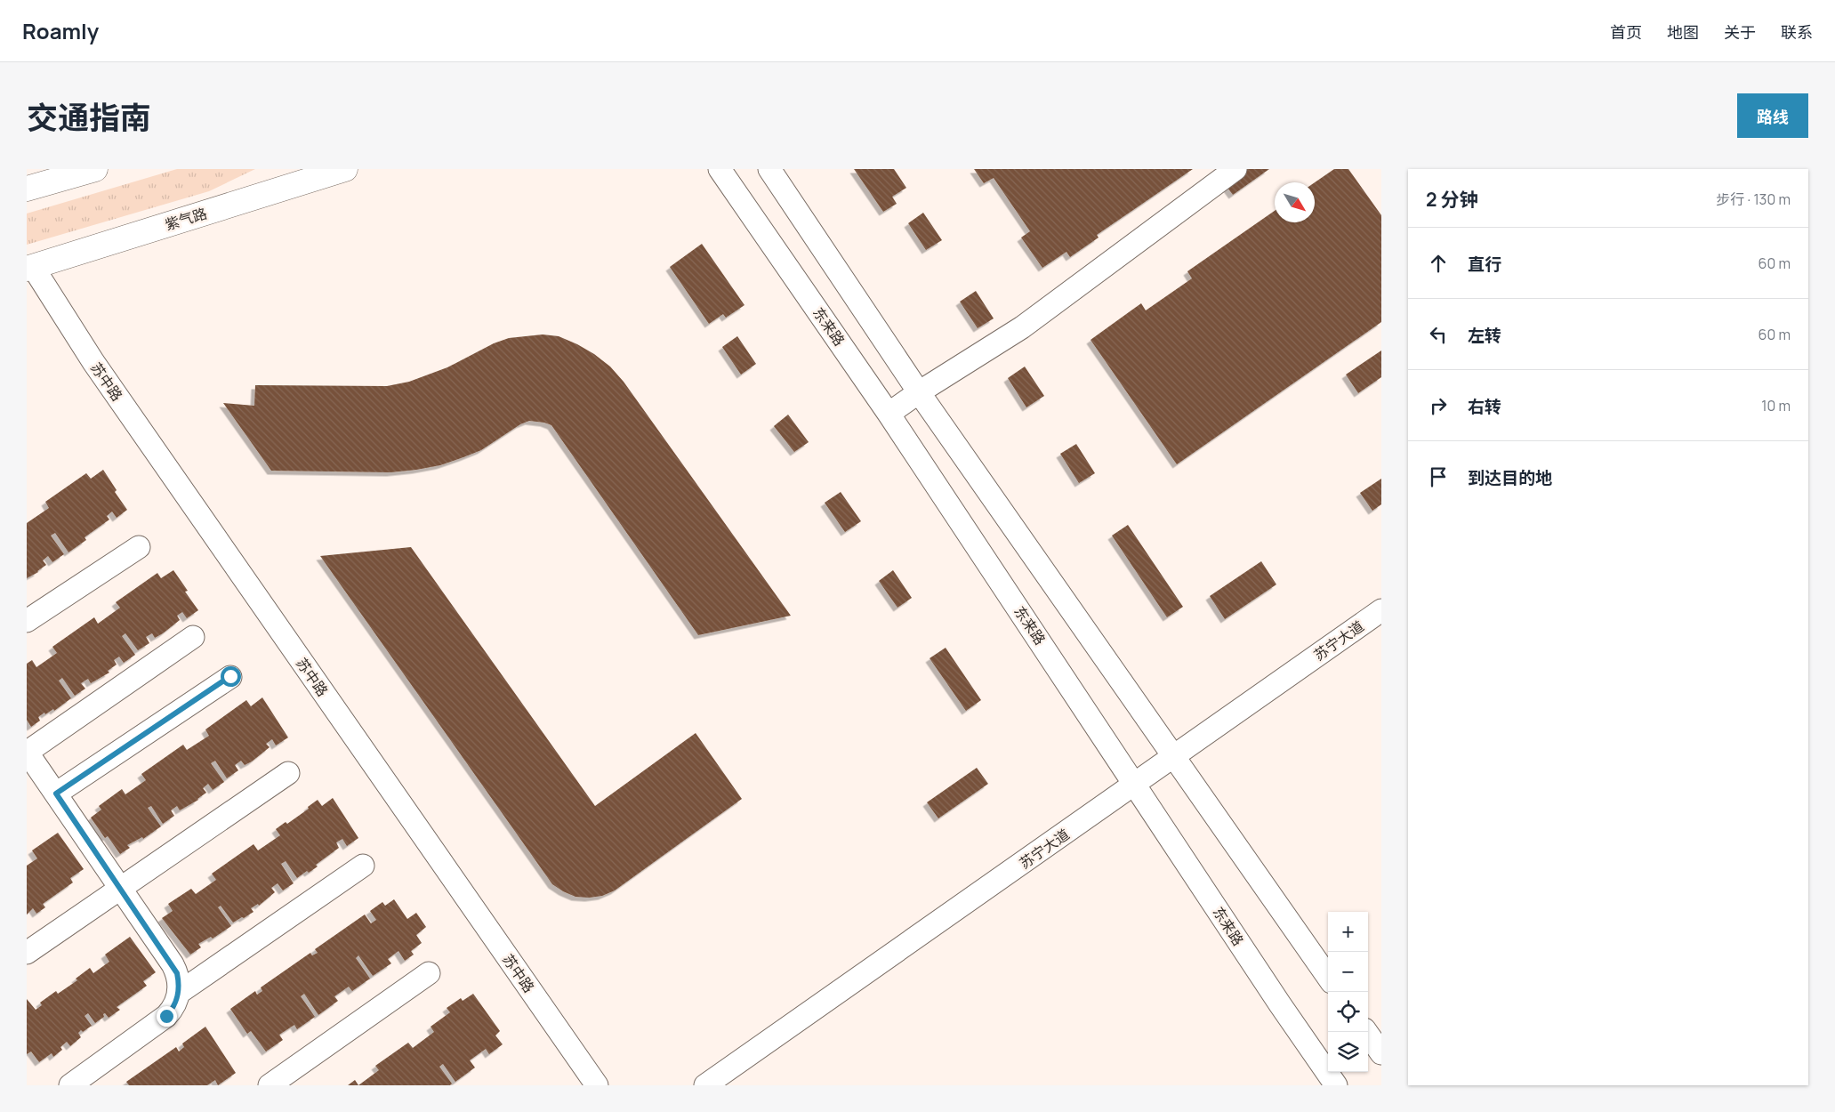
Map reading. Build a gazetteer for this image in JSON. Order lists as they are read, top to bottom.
{
  "streets": {
    "main road": ["紫气路"],
    "street": ["东来路", "苏中路", "苏宁大道"]
  },
  "crossings": [
    ["紫气路", "苏中路"],
    ["东来路", "苏宁大道"]
  ],
  "north": "bottom right",
  "page": {
    "header": "Roamly",
    "nav": [
      "首页",
      "地图",
      "关于",
      "联系"
    ],
    "title": "交通指南",
    "buttons": "路线",
    "heading": ["2 分钟", "步行 · 130 m"],
    "list": [
      ["直行", "60 m"],
      ["左转", "60 m"],
      ["右转", "10 m"],
      "到达目的地"
    ],
    "map_buttons": ["+", "−"]
  }
}
